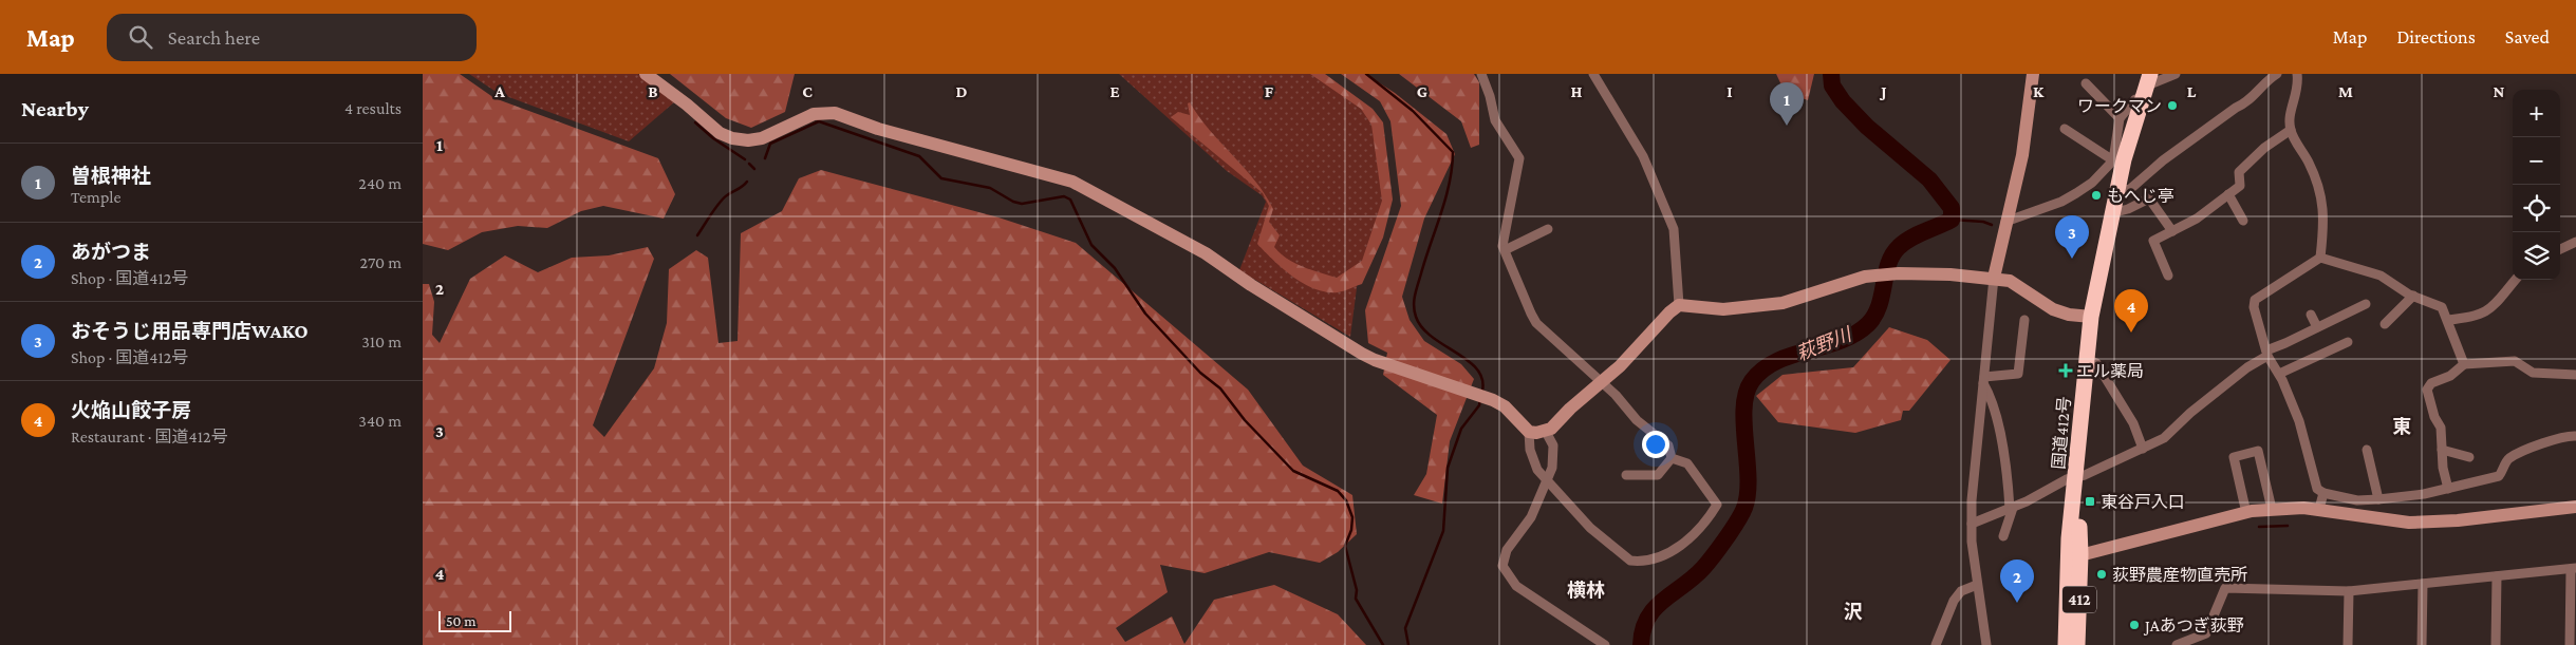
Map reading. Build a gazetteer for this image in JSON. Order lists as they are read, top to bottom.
{
  "streets": {
    "highway": ["国道412号", "412"]
  },
  "districts": ["東", "横林", "沢"],
  "water": ["萩野川"],
  "places": {
    "other": [
      "ワークマン",
      "もへじ亭",
      "荻野農産物直売所",
      "JAあつぎ荻野"
    ],
    "health": ["エル薬局"],
    "transit": ["東谷戸入口"]
  },
  "scale_bar": "50 m",
  "page": {
    "header": "Map",
    "search": "Search here",
    "nav": ["Map", "Directions", "Saved"],
    "heading": ["Nearby", "4 results"],
    "pins": [
      "1",
      "3",
      "4",
      "2"
    ],
    "map_buttons": ["+", "−"],
    "list": [
      {
        "mark": "1",
        "name": "曽根神社",
        "note": "Temple",
        "value": "240 m"
      },
      {
        "mark": "2",
        "name": "あがつま",
        "note": "Shop · 国道412号",
        "value": "270 m"
      },
      {
        "mark": "3",
        "name": "おそうじ用品専門店WAKO",
        "note": "Shop · 国道412号",
        "value": "310 m"
      },
      {
        "mark": "4",
        "name": "火焔山餃子房",
        "note": "Restaurant · 国道412号",
        "value": "340 m"
      }
    ],
    "scale": "50 m"
  },
  "grid": {
    "columns": [
      "A",
      "B",
      "C",
      "D",
      "E",
      "F",
      "G",
      "H",
      "I",
      "J",
      "K",
      "L",
      "M",
      "N"
    ],
    "rows": [
      "1",
      "2",
      "3",
      "4"
    ]
  }
}
